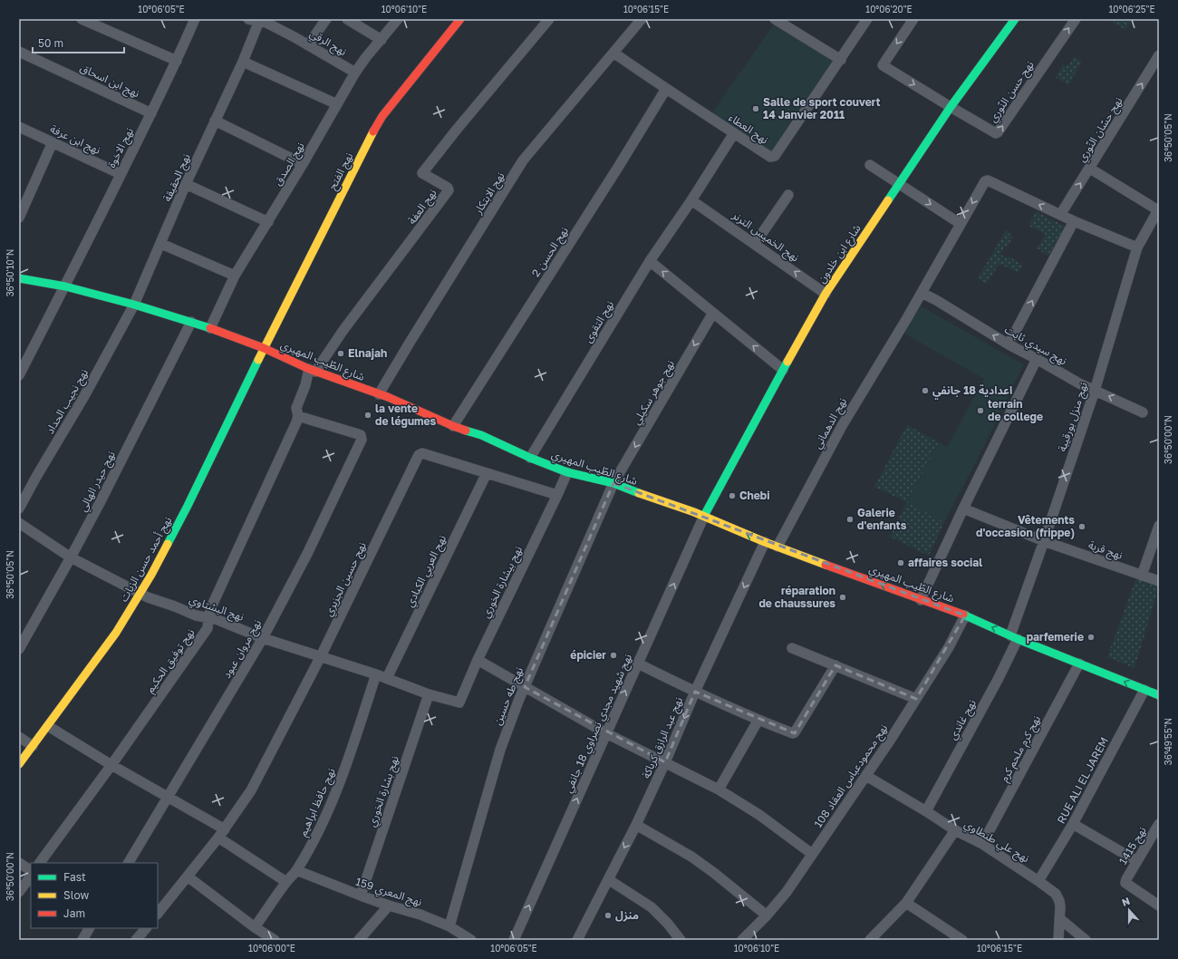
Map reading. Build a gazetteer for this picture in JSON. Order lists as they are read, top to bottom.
{
  "streets": {
    "street": [
      "نهج الرقي",
      "نهج ابن اسحاق",
      "نهج حسن النّوري",
      "نهج العطاء",
      "نهج حسّان النّوري",
      "نهج ابن عرفة",
      "نهج الاخوة",
      "نهج الصدق",
      "نهج الفتح",
      "نهج الحقيقة",
      "نهج الابتكار",
      "نهج العفة",
      "نهج الخميس الترنر",
      "نهج الحسن 2",
      "شارع ابن خلدون",
      "نهج التقوى",
      "نهج سيدي ثابت",
      "شارع الطّيب المهيري",
      "نهج جوهر سكيلي",
      "نهج نجيب الحداد",
      "نهج منزل بورقيبة",
      "نهج الدهماني",
      "نهج حيدر الهالي",
      "نهج قربة",
      "نهج أحمد حسن الزيات",
      "نهج العربي الكبادي",
      "نهج حسين الجزيري",
      "نهج بيشارة الخوري",
      "نهج البشتاوي",
      "نهج مروان عبود",
      "نهج توفيق الحكيم",
      "نهج طه حسين",
      "نهج غاندي",
      "نهج شهيد مجدي نصراوي 18 جانفي",
      "نهج عبد الرازق كرباكة",
      "نهج كرم ملحم كرم",
      "نهج محمودعباس العقاد 108",
      "RUE ALI EL JAREM",
      "نهج بشارة الخوري",
      "نهج حافظ ابراهيم",
      "نهج علي طنطاوي",
      "نهج 1415",
      "نهج المعري 159"
    ]
  },
  "crossings": [
    ["نهج الرقي", "نهج الصدق"],
    ["نهج الرقي", "نهج الحقيقة"],
    ["نهج ابن اسحاق", "نهج الاخوة"],
    ["نهج حسن النّوري", "شارع ابن خلدون"],
    ["نهج العطاء", "نهج الابتكار"],
    ["نهج العطاء", "نهج الحسن 2"],
    ["نهج العطاء", "نهج التقوى"],
    ["نهج حسّان النّوري", "نهج الدهماني"],
    ["نهج ابن عرفة", "نهج الاخوة"],
    ["نهج الاخوة", "شارع الطّيب المهيري"],
    ["نهج الصدق", "شارع الطّيب المهيري"],
    ["نهج الفتح", "شارع الطّيب المهيري"],
    ["نهج الفتح", "نهج أحمد حسن الزيات"],
    ["نهج الحقيقة", "شارع الطّيب المهيري"],
    ["نهج الحقيقة", "نهج نجيب الحداد"],
    ["نهج الابتكار", "شارع الطّيب المهيري"],
    ["نهج العفة", "شارع الطّيب المهيري"],
    ["نهج العفة", "نهج توفيق الحكيم"],
    ["نهج الخميس الترنر", "شارع ابن خلدون"],
    ["نهج الخميس الترنر", "نهج التقوى"],
    ["نهج الحسن 2", "شارع الطّيب المهيري"],
    ["شارع ابن خلدون", "شارع الطّيب المهيري"],
    ["شارع ابن خلدون", "نهج شهيد مجدي نصراوي 18 جانفي"],
    ["نهج التقوى", "شارع الطّيب المهيري"],
    ["نهج سيدي ثابت", "نهج منزل بورقيبة"],
    ["نهج سيدي ثابت", "نهج الدهماني"],
    ["شارع الطّيب المهيري", "نهج جوهر سكيلي"],
    ["شارع الطّيب المهيري", "نهج نجيب الحداد"],
    ["شارع الطّيب المهيري", "نهج منزل بورقيبة"],
    ["شارع الطّيب المهيري", "نهج الدهماني"],
    ["شارع الطّيب المهيري", "نهج حيدر الهالي"],
    ["شارع الطّيب المهيري", "نهج أحمد حسن الزيات"],
    ["شارع الطّيب المهيري", "نهج بيشارة الخوري"],
    ["شارع الطّيب المهيري", "نهج توفيق الحكيم"],
    ["شارع الطّيب المهيري", "نهج طه حسين"],
    ["شارع الطّيب المهيري", "نهج غاندي"],
    ["شارع الطّيب المهيري", "نهج شهيد مجدي نصراوي 18 جانفي"],
    ["شارع الطّيب المهيري", "نهج عبد الرازق كرباكة"],
    ["شارع الطّيب المهيري", "نهج كرم ملحم كرم"],
    ["شارع الطّيب المهيري", "نهج محمودعباس العقاد 108"],
    ["شارع الطّيب المهيري", "RUE ALI EL JAREM"],
    ["نهج جوهر سكيلي", "نهج طه حسين"],
    ["نهج منزل بورقيبة", "نهج قربة"],
    ["نهج منزل بورقيبة", "نهج غاندي"],
    ["نهج حيدر الهالي", "نهج البشتاوي"],
    ["نهج أحمد حسن الزيات", "نهج البشتاوي"],
    ["نهج العربي الكبادي", "نهج حسين الجزيري"],
    ["نهج العربي الكبادي", "نهج البشتاوي"],
    ["نهج حسين الجزيري", "نهج بيشارة الخوري"],
    ["نهج حسين الجزيري", "نهج البشتاوي"],
    ["نهج بيشارة الخوري", "نهج البشتاوي"],
    ["نهج البشتاوي", "نهج مروان عبود"],
    ["نهج البشتاوي", "نهج توفيق الحكيم"],
    ["نهج البشتاوي", "نهج بشارة الخوري"],
    ["نهج البشتاوي", "نهج حافظ ابراهيم"],
    ["نهج مروان عبود", "نهج توفيق الحكيم"],
    ["نهج طه حسين", "نهج المعري 159"],
    ["نهج غاندي", "نهج علي طنطاوي"],
    ["نهج كرم ملحم كرم", "نهج علي طنطاوي"],
    ["نهج محمودعباس العقاد 108", "نهج علي طنطاوي"],
    ["RUE ALI EL JAREM", "نهج علي طنطاوي"],
    ["نهج بشارة الخوري", "نهج المعري 159"],
    ["نهج حافظ ابراهيم", "نهج المعري 159"]
  ],
  "one_way": [
    "نهج حسّان النّوري",
    "نهج سيدي ثابت",
    "نهج جوهر سكيلي",
    "نهج شهيد مجدي نصراوي 18 جانفي",
    "نهج عبد الرازق كرباكة"
  ],
  "places": [
    "Salle de sport couvert 14 Janvier 2011",
    "Elnajah",
    "اعدادية 18 جانفي",
    "terrain de college",
    "la vente de légumes",
    "Chebi",
    "Galerie d'enfants",
    "Vêtements d'occasion (frippe)",
    "affaires social",
    "réparation de chaussures",
    "parfemerie",
    "épicier",
    "منزل"
  ],
  "legend": ["Fast", "Slow", "Jam"],
  "scale_bar": "50 m",
  "north": "top",
  "coordinates": [
    "10°06'05\"E",
    "10°06'10\"E",
    "10°06'15\"E",
    "10°06'20\"E",
    "10°06'25\"E",
    "36°50'05\"N",
    "36°50'10\"N",
    "36°50'00\"N",
    "36°49'55\"N",
    "10°06'00\"E"
  ]
}
